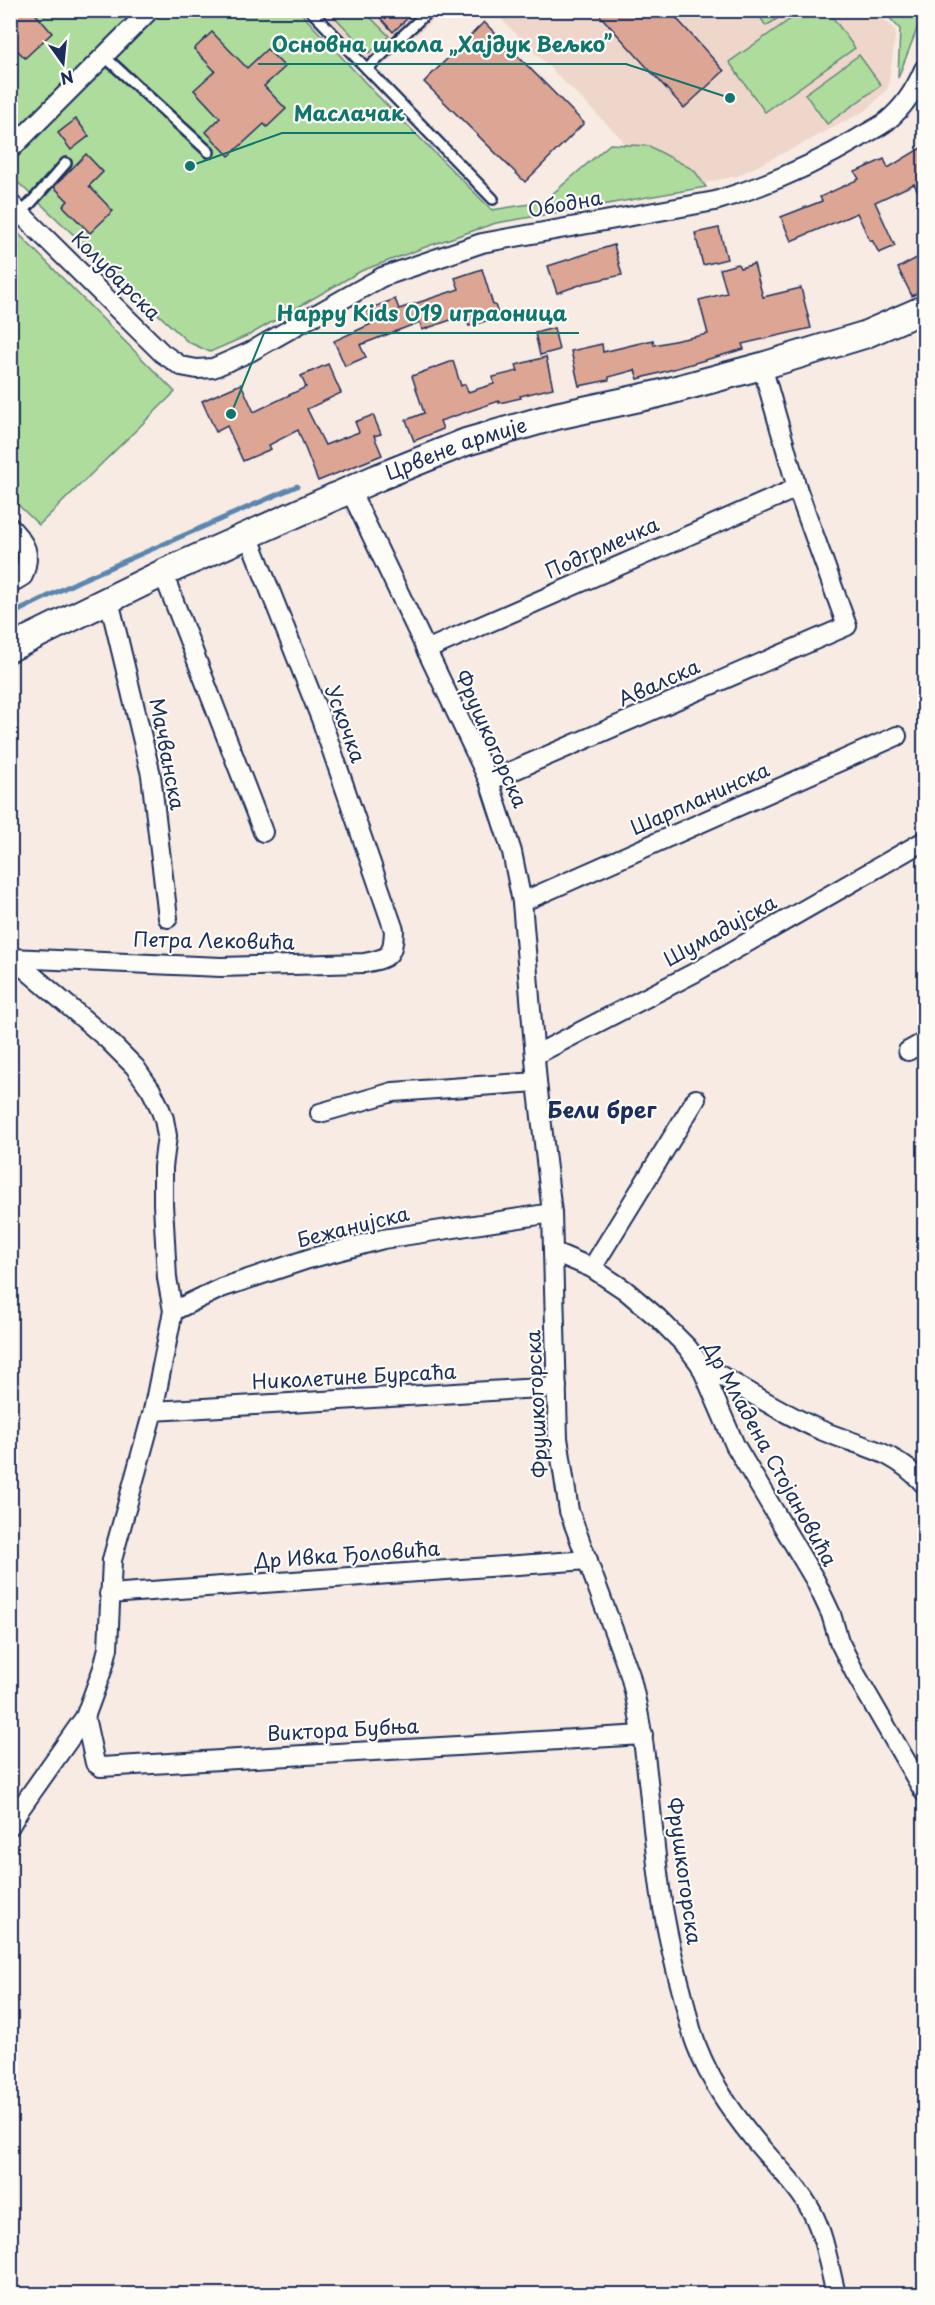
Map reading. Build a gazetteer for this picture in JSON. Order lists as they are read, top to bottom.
{
  "streets": {
    "main road": ["Црвене армије"],
    "street": [
      "Ободна",
      "Колубарска",
      "Подгрмечка",
      "Авалска",
      "Ускочка",
      "Фрушкогорска",
      "Мачванска",
      "Шарпланинска",
      "Шумадијска",
      "Петра Лековића",
      "Бежанијска",
      "Николетине Бурсаћа",
      "Др Младена Стојановића",
      "Др Ивка Ђоловића",
      "Виктора Бубња"
    ]
  },
  "crossings": [
    ["Ободна", "Колубарска"],
    ["Црвене армије", "Ускочка"],
    ["Црвене армије", "Фрушкогорска"],
    ["Црвене армије", "Мачванска"],
    ["Подгрмечка", "Авалска"],
    ["Подгрмечка", "Фрушкогорска"],
    ["Авалска", "Фрушкогорска"],
    ["Ускочка", "Петра Лековића"],
    ["Фрушкогорска", "Шарпланинска"],
    ["Фрушкогорска", "Шумадијска"],
    ["Фрушкогорска", "Бежанијска"],
    ["Фрушкогорска", "Николетине Бурсаћа"],
    ["Фрушкогорска", "Др Младена Стојановића"],
    ["Фрушкогорска", "Др Ивка Ђоловића"],
    ["Фрушкогорска", "Виктора Бубња"]
  ],
  "districts": ["Бели брег"],
  "places": ["Основна школа „Хајдук Вељко”", "Маслачак", "Happy Kids 019 играоница"],
  "north": "bottom"
}
